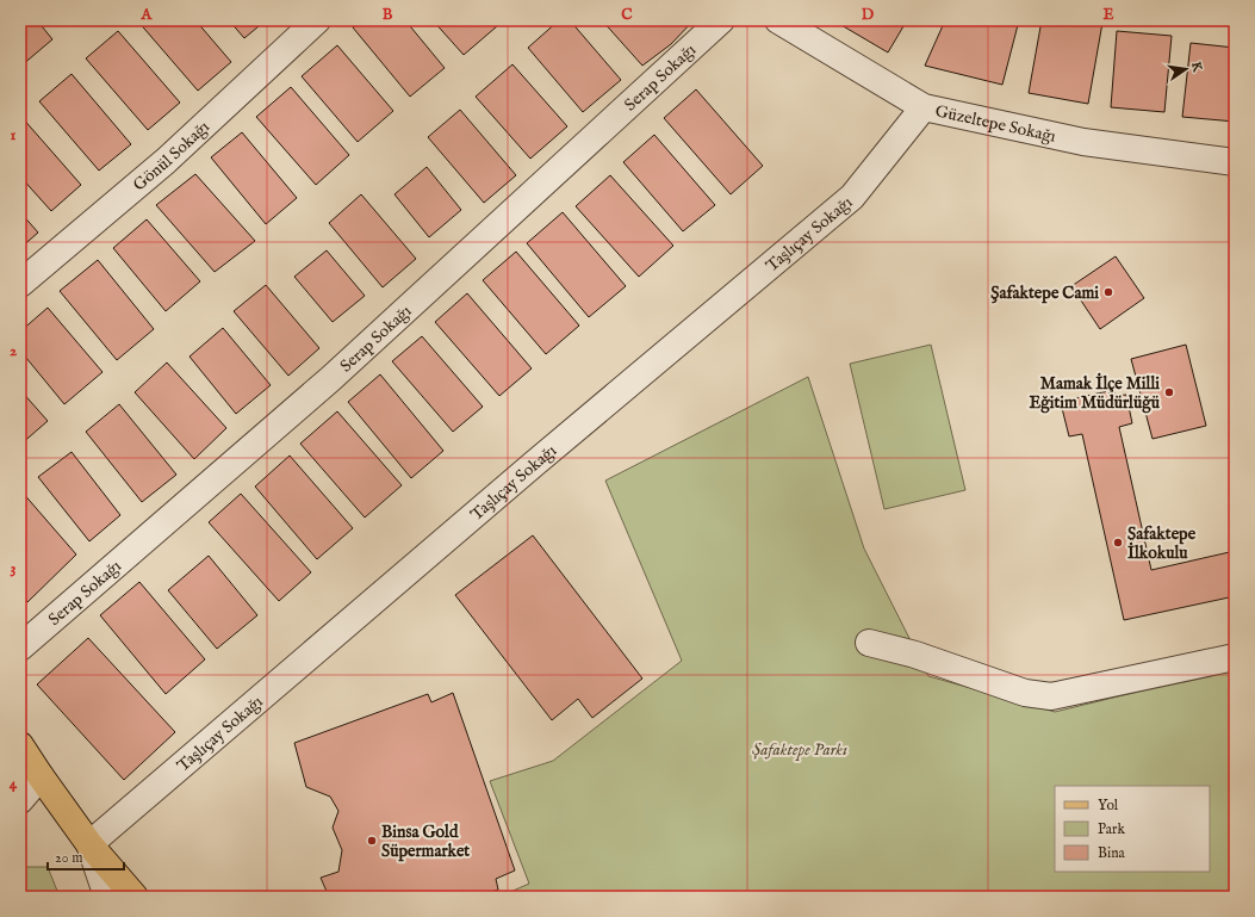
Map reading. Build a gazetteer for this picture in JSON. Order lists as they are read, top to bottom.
{
  "streets": {
    "street": [
      "Serap Sokağı",
      "Güzeltepe Sokağı",
      "Gönül Sokağı",
      "Taşlıçay Sokağı"
    ]
  },
  "crossings": [
    ["Güzeltepe Sokağı", "Taşlıçay Sokağı"]
  ],
  "parks": ["Şafaktepe Parkı"],
  "places": [
    "Şafaktepe Cami",
    "Mamak İlçe Milli Eğitim Müdürlüğü",
    "Şafaktepe İlkokulu",
    "Binsa Gold Süpermarket"
  ],
  "legend": ["Yol", "Park", "Bina"],
  "scale_bar": "20 m",
  "north": "right",
  "grid": {
    "columns": [
      "A",
      "B",
      "C",
      "D",
      "E"
    ],
    "rows": [
      "1",
      "2",
      "3",
      "4"
    ]
  }
}
